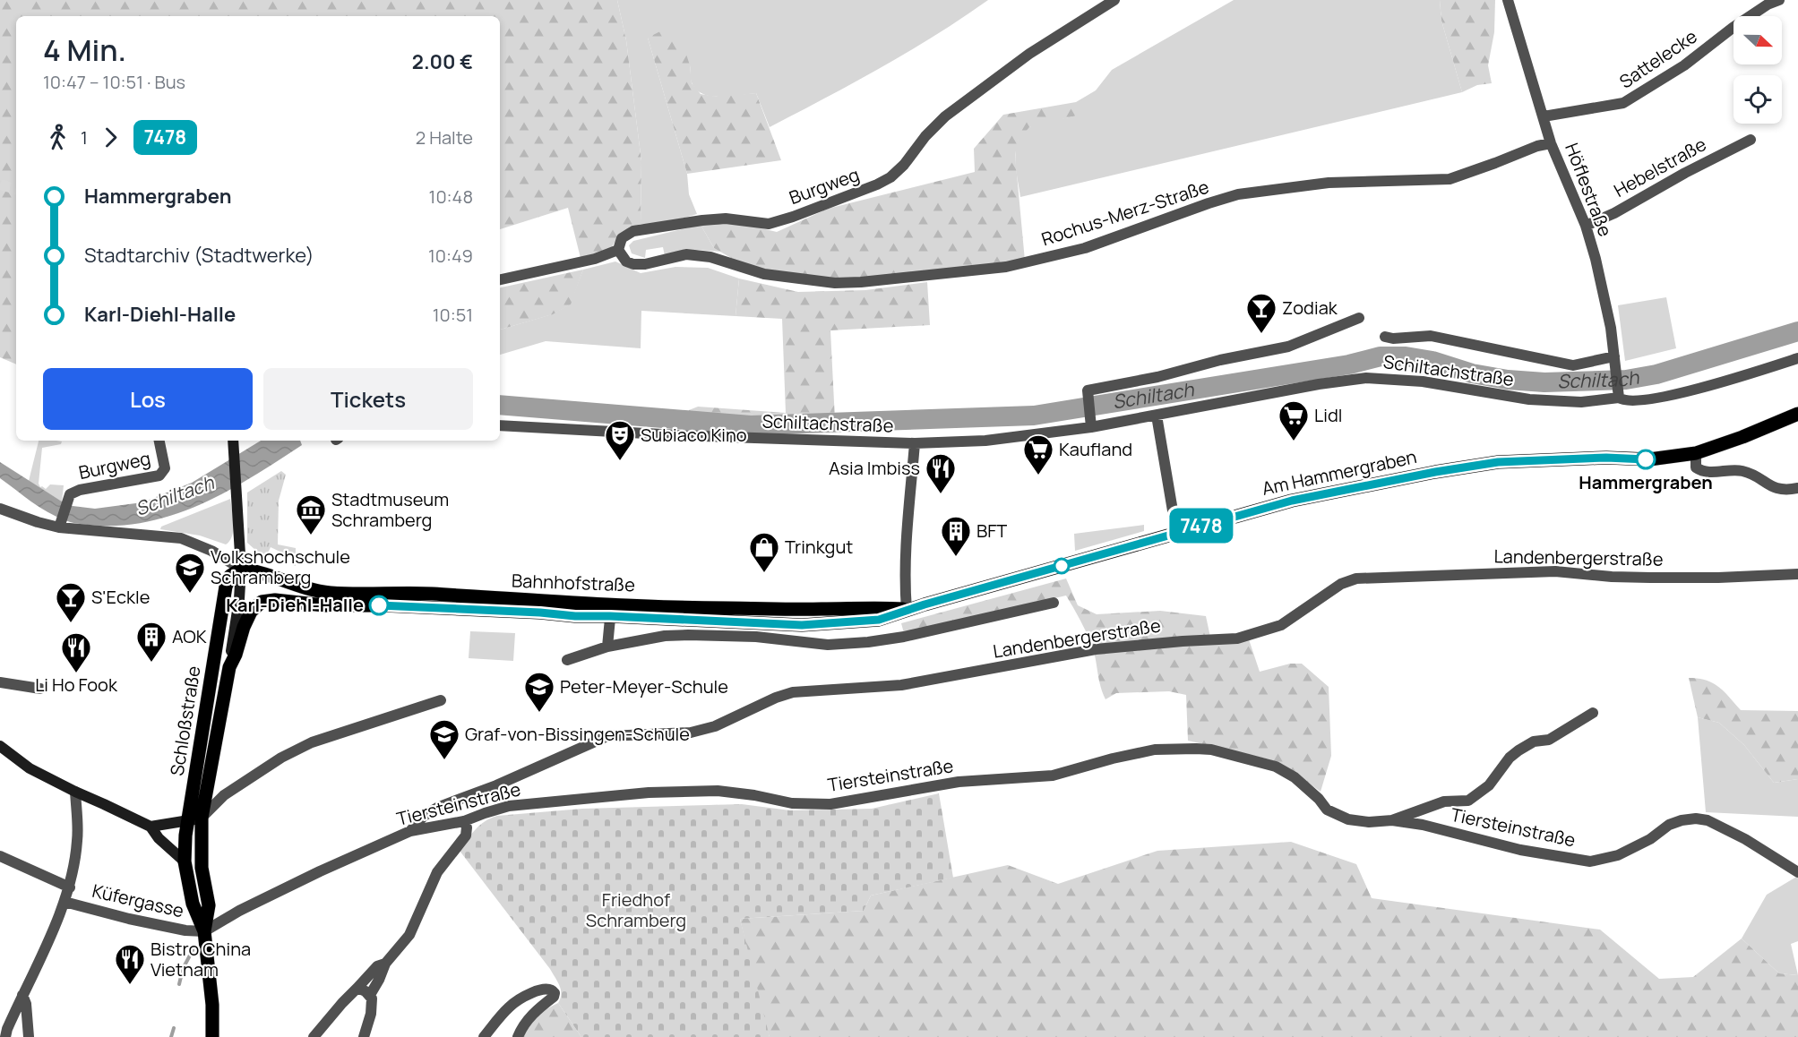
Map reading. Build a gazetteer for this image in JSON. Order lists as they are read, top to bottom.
{
  "streets": {
    "main road": ["Am Hammergraben", "Bahnhofstraße", "Schloßstraße"],
    "street": [
      "Sattelecke",
      "Hebelstraße",
      "Burgweg",
      "Höflestraße",
      "Rochus-Merz-Straße",
      "Schiltachstraße",
      "Landenbergerstraße",
      "Tiersteinstraße",
      "Küfergasse"
    ]
  },
  "crossings": [
    ["Sattelecke", "Höflestraße"],
    ["Hebelstraße", "Höflestraße"],
    ["Burgweg", "Rochus-Merz-Straße"],
    ["Höflestraße", "Rochus-Merz-Straße"],
    ["Höflestraße", "Schiltachstraße"],
    ["Am Hammergraben", "Bahnhofstraße"],
    ["Landenbergerstraße", "Tiersteinstraße"],
    ["Bahnhofstraße", "Schloßstraße"],
    ["Schloßstraße", "Tiersteinstraße"],
    ["Schloßstraße", "Küfergasse"],
    ["Tiersteinstraße", "Küfergasse"]
  ],
  "water": ["Schiltach"],
  "parks": ["Friedhof Schramberg"],
  "places": {
    "bar": ["Zodiak", "S'Eckle"],
    "supermarket": ["Lidl", "Kaufland"],
    "other": ["Hammergraben", "Karl-Diehl-Halle"],
    "theatre": ["Subiaco Kino"],
    "restaurant": ["Asia Imbiss", "Li Ho Fook", "Bistro China Vietnam"],
    "museum": ["Stadtmuseum Schramberg"],
    "building": ["BFT", "AOK"],
    "shop": ["Trinkgut"],
    "school or university": ["Volkshochschule Schramberg", "Peter-Meyer-Schule", "Graf-von-Bissingen-Schule"]
  },
  "lines": ["bus line 7478"],
  "north": "right",
  "page": {
    "on_map": "7478",
    "heading": ["4 Min.", "10:47 – 10:51 · Bus", "2.00 €"],
    "legs": ["1", "7478", "2 Halte"],
    "list": [
      {
        "name": "Hammergraben",
        "value": "10:48"
      },
      {
        "name": "Stadtarchiv (Stadtwerke)",
        "value": "10:49"
      },
      {
        "name": "Karl-Diehl-Halle",
        "value": "10:51"
      }
    ],
    "buttons": ["Los", "Tickets"]
  }
}
